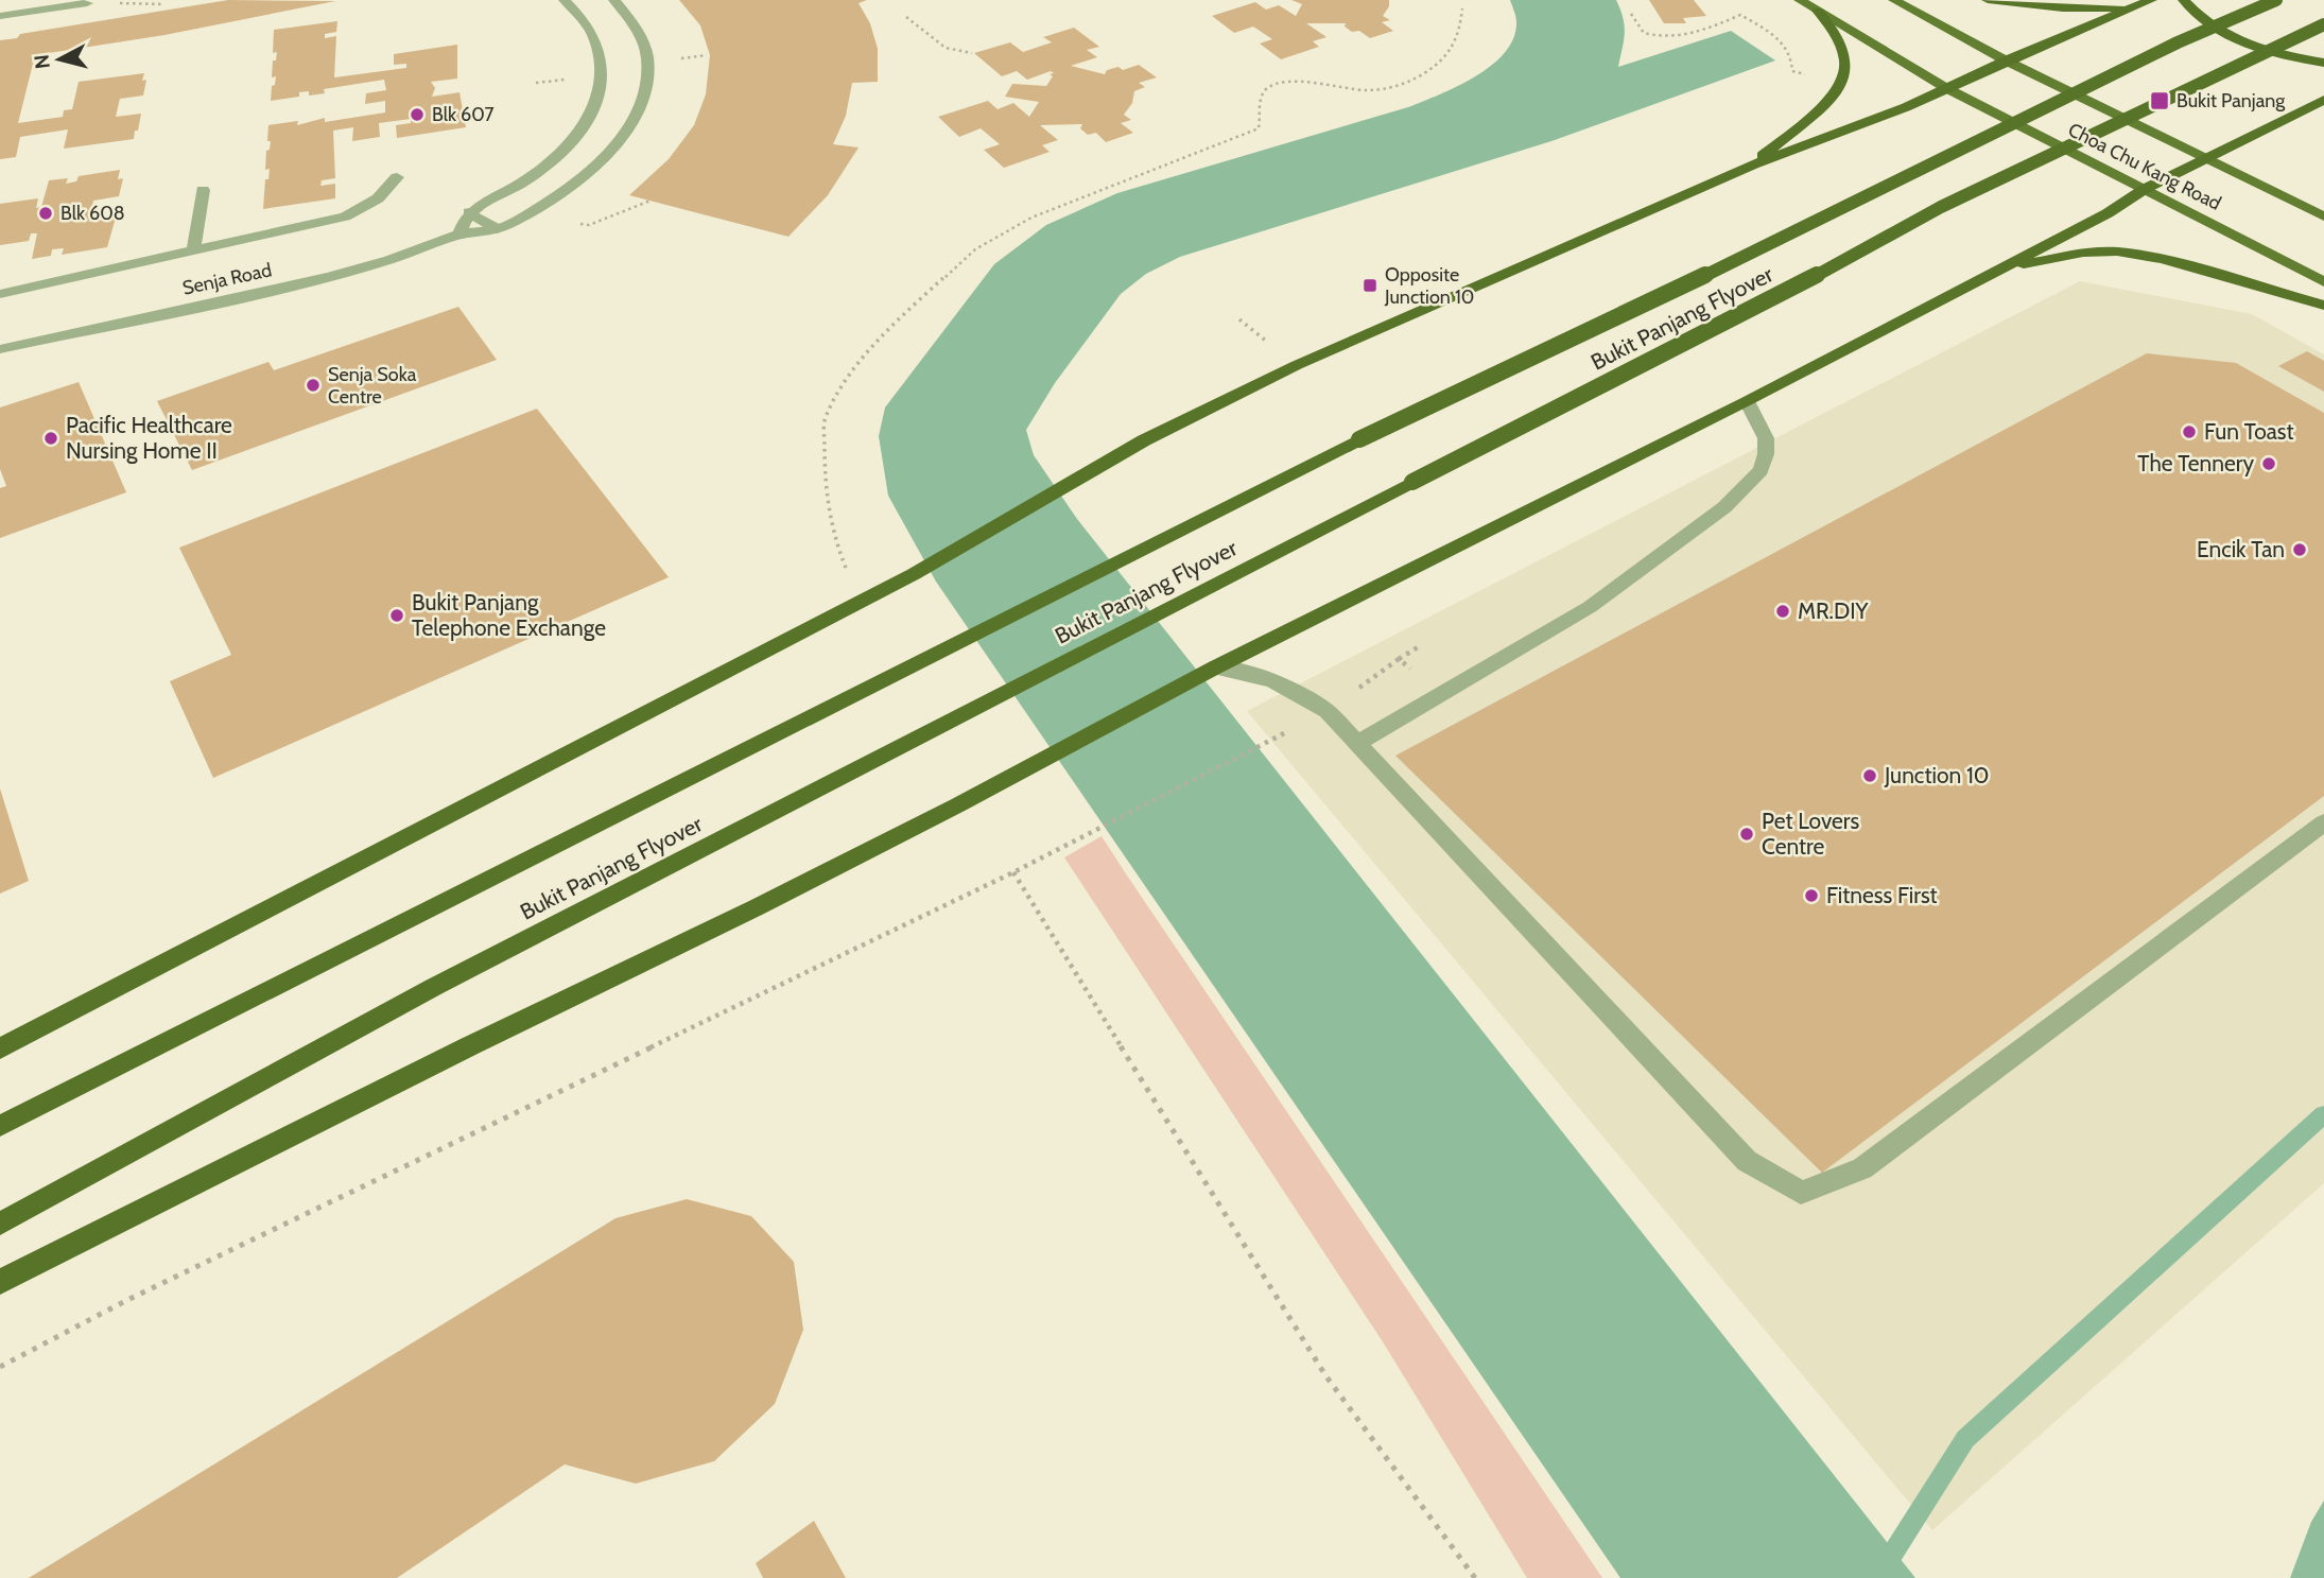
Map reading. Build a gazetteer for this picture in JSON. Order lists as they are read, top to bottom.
{
  "streets": {
    "highway": ["Bukit Panjang Flyover"],
    "main road": ["Choa Chu Kang Road"],
    "street": ["Senja Road"]
  },
  "places": {
    "transit": ["Bukit Panjang", "Opposite Junction 10"],
    "other": [
      "Blk 607",
      "Blk 608",
      "Senja Soka Centre",
      "Fun Toast",
      "Pacific Healthcare Nursing Home II",
      "The Tennery",
      "Encik Tan",
      "MR.DIY",
      "Bukit Panjang Telephone Exchange",
      "Junction 10",
      "Pet Lovers Centre",
      "Fitness First"
    ]
  },
  "north": "left"
}
